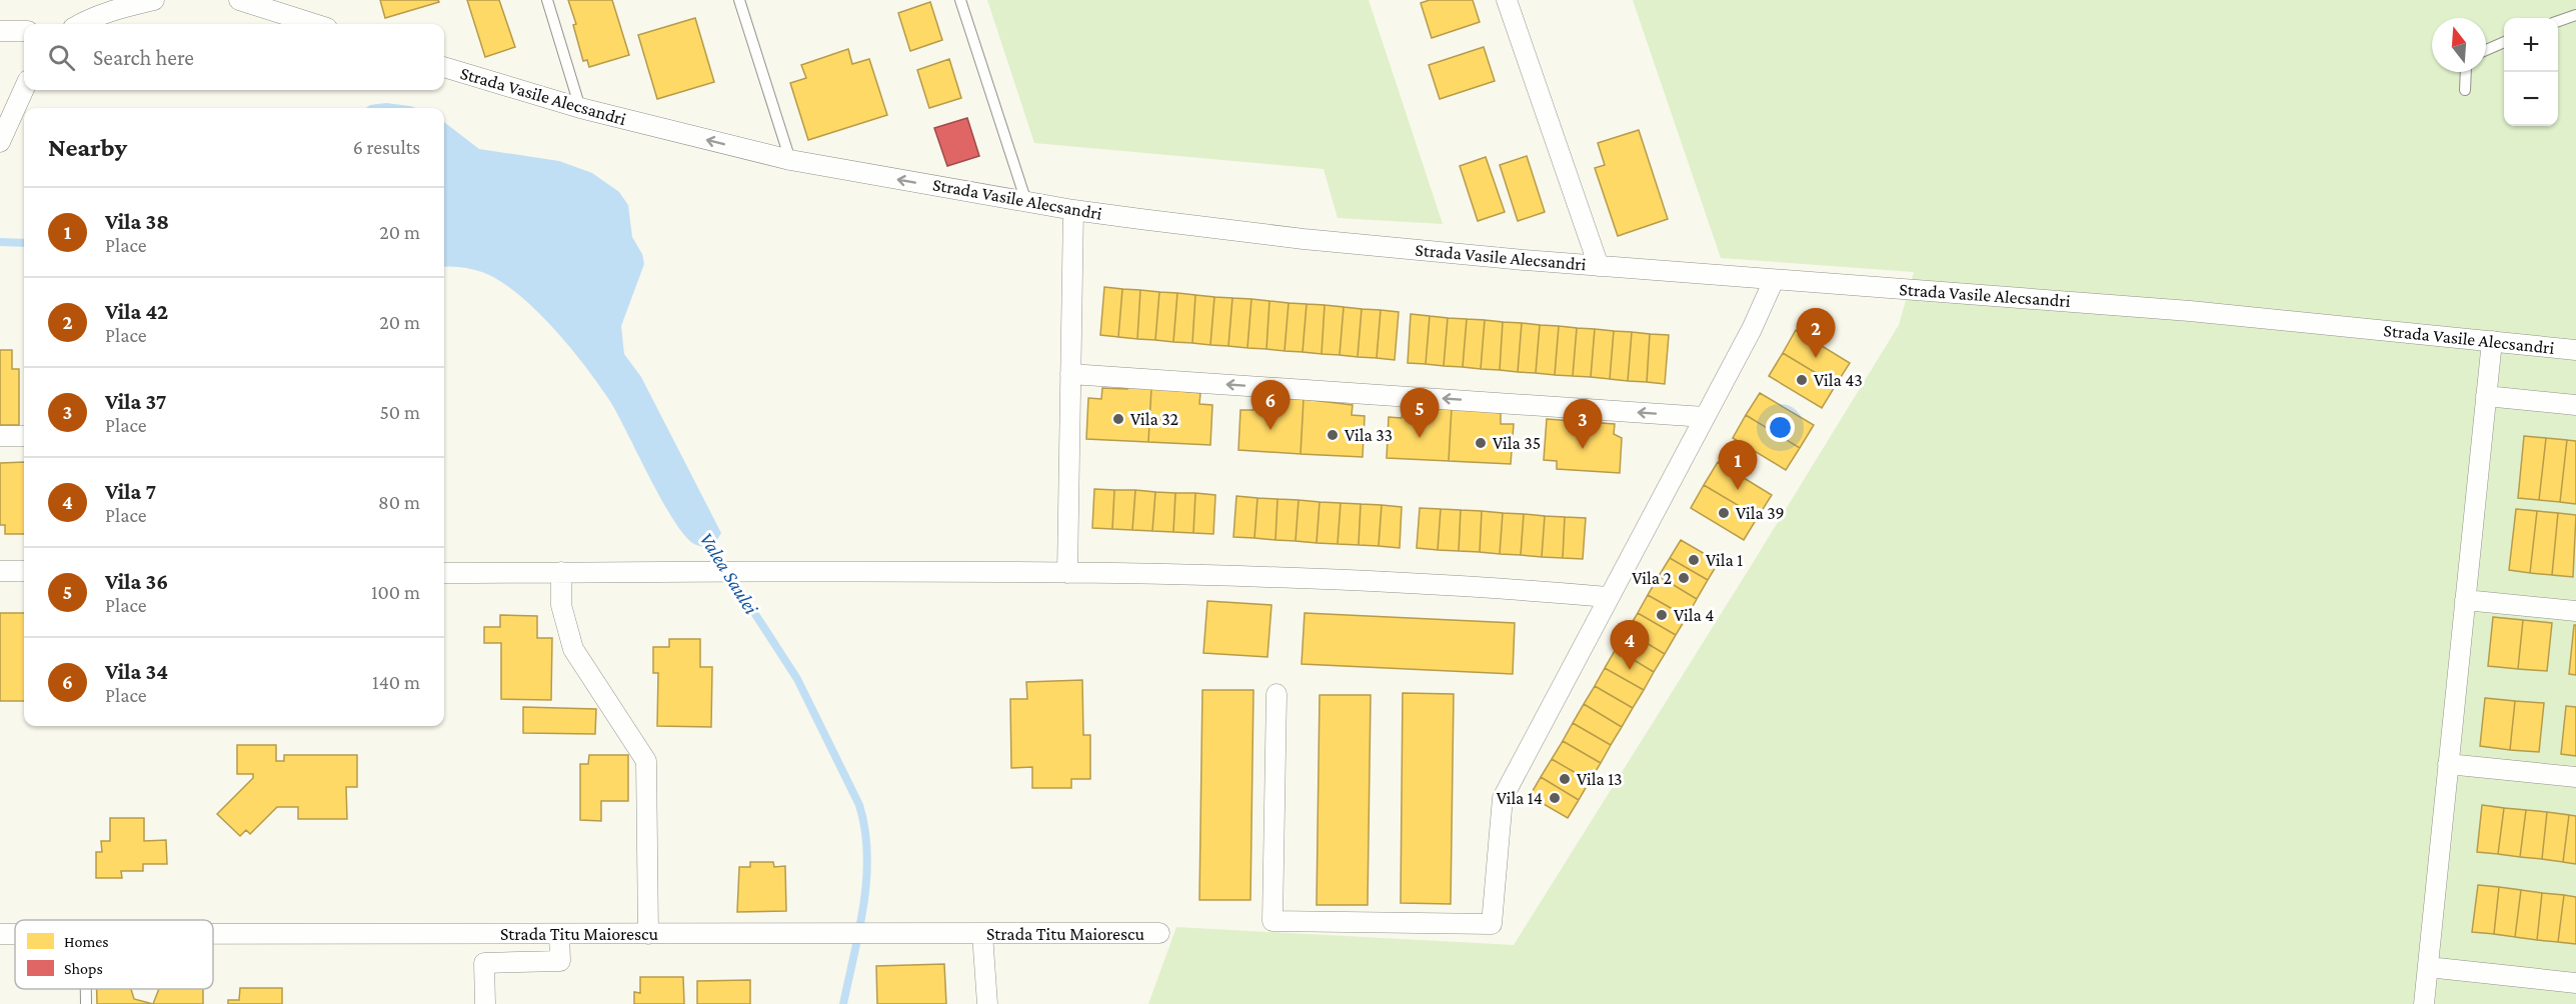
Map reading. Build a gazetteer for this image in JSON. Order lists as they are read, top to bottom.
{
  "streets": {
    "street": ["Strada Vasile Alecsandri", "Strada Titu Maiorescu"]
  },
  "water": ["Valea Saulei"],
  "places": [
    "Vila 43",
    "Vila 32",
    "Vila 33",
    "Vila 35",
    "Vila 39",
    "Vila 1",
    "Vila 2",
    "Vila 4",
    "Vila 13",
    "Vila 14"
  ],
  "legend": ["Homes", "Shops"],
  "north": "top",
  "page": {
    "map_buttons": ["+", "−"],
    "search": "Search here",
    "heading": ["Nearby", "6 results"],
    "list": [
      {
        "mark": "1",
        "name": "Vila 38",
        "note": "Place",
        "value": "20 m"
      },
      {
        "mark": "2",
        "name": "Vila 42",
        "note": "Place",
        "value": "20 m"
      },
      {
        "mark": "3",
        "name": "Vila 37",
        "note": "Place",
        "value": "50 m"
      },
      {
        "mark": "4",
        "name": "Vila 7",
        "note": "Place",
        "value": "80 m"
      },
      {
        "mark": "5",
        "name": "Vila 36",
        "note": "Place",
        "value": "100 m"
      },
      {
        "mark": "6",
        "name": "Vila 34",
        "note": "Place",
        "value": "140 m"
      }
    ],
    "pins": [
      "2",
      "6",
      "5",
      "3",
      "1",
      "4"
    ]
  }
}
